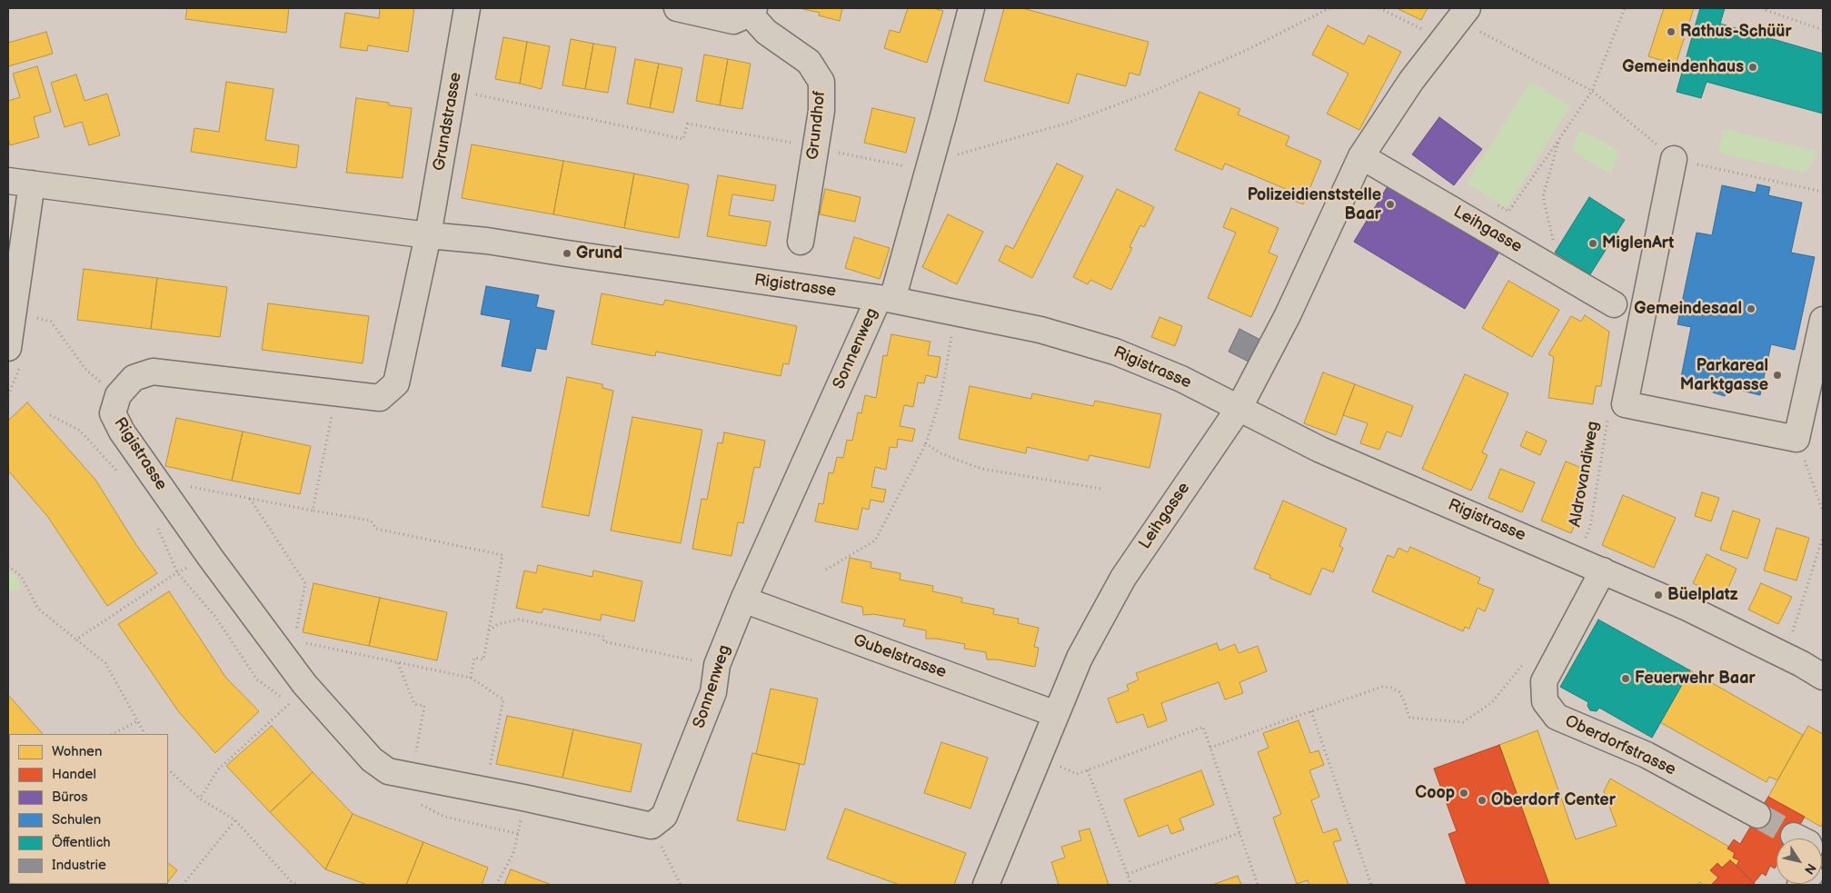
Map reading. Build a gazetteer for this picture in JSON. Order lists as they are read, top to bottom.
{
  "streets": {
    "street": [
      "Grundstrasse",
      "Grundhof",
      "Leihgasse",
      "Rigistrasse",
      "Sonnenweg",
      "Gubelstrasse",
      "Oberdorfstrasse"
    ],
    "path": ["Aldrovandiweg"]
  },
  "crossings": [
    ["Grundstrasse", "Rigistrasse"],
    ["Leihgasse", "Rigistrasse"],
    ["Leihgasse", "Gubelstrasse"],
    ["Rigistrasse", "Sonnenweg"],
    ["Rigistrasse", "Aldrovandiweg"],
    ["Rigistrasse", "Oberdorfstrasse"],
    ["Sonnenweg", "Gubelstrasse"]
  ],
  "places": [
    "Rathus-Schüür",
    "Gemeindenhaus",
    "Polizeidienststelle Baar",
    "MiglenArt",
    "Grund",
    "Gemeindesaal",
    "Parkareal Marktgasse",
    "Büelplatz",
    "Feuerwehr Baar",
    "Coop",
    "Oberdorf Center"
  ],
  "legend": [
    "Wohnen",
    "Handel",
    "Büros",
    "Schulen",
    "Öffentlich",
    "Industrie"
  ],
  "north": "bottom right"
}
